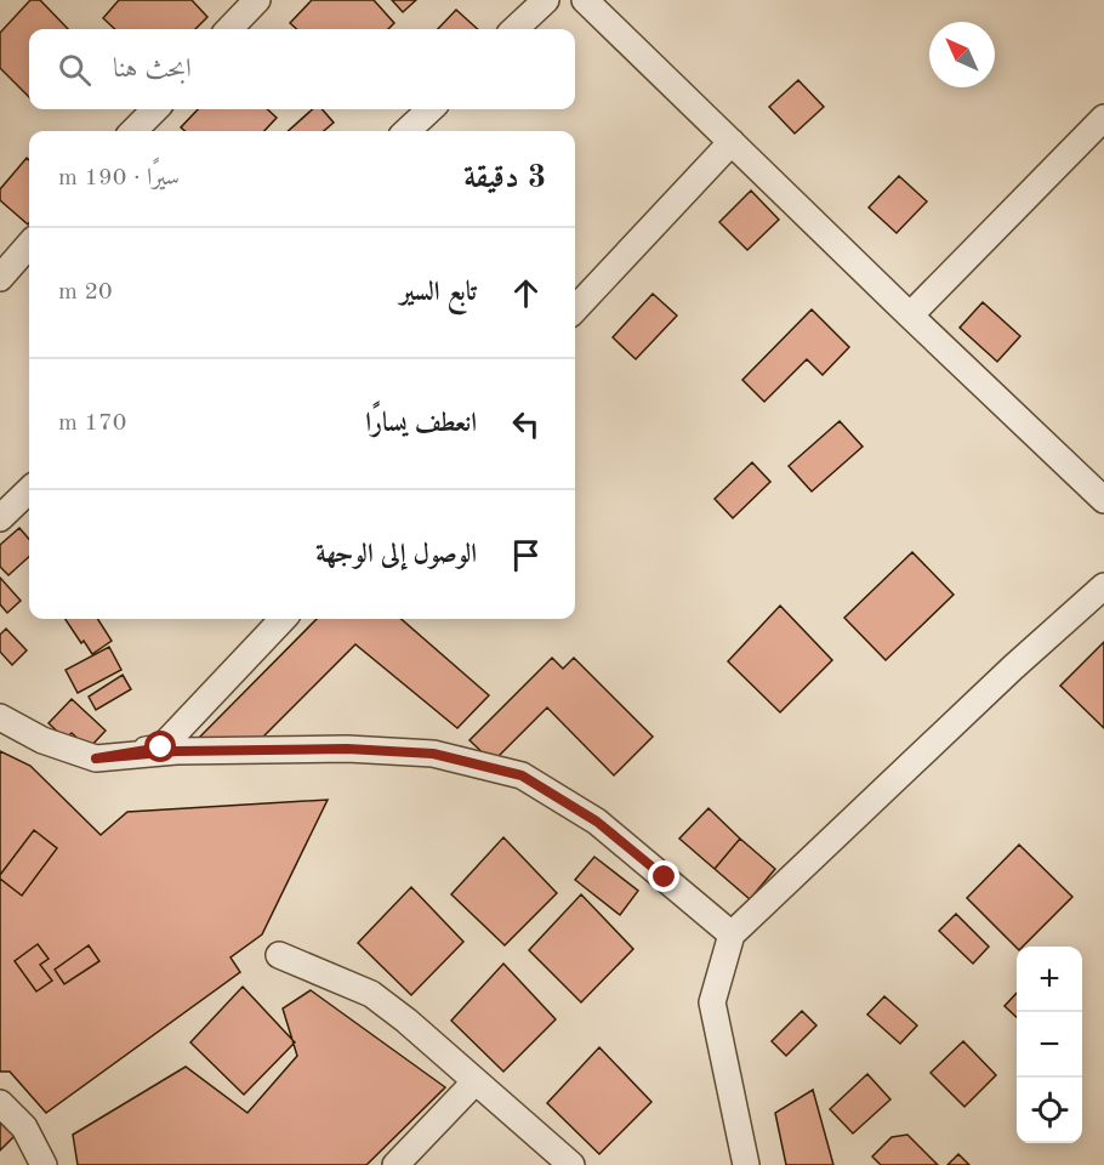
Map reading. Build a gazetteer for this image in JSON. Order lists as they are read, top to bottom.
{
  "north": "top left",
  "page": {
    "search": "ابحث هنا",
    "heading": ["3 دقيقة", "سيرًا · 190 m"],
    "list": [
      ["تابع السير", "20 m"],
      ["انعطف يسارًا", "170 m"],
      "الوصول إلى الوجهة"
    ],
    "map_buttons": ["+", "−"]
  }
}
